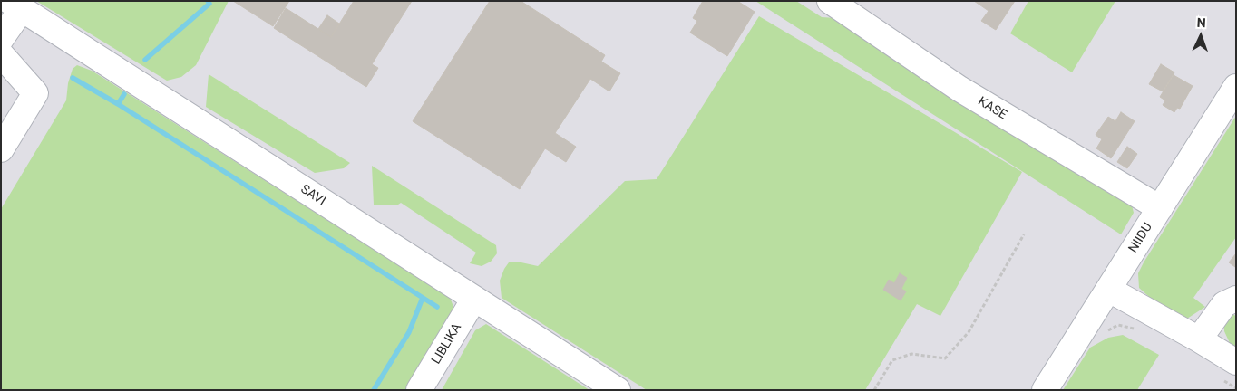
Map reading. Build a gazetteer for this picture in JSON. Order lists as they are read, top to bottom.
{
  "streets": {
    "street": [
      "KASE",
      "SAVI",
      "NIIDU",
      "LIBLIKA"
    ]
  },
  "crossings": [
    ["KASE", "NIIDU"],
    ["SAVI", "LIBLIKA"]
  ],
  "north": "top"
}
